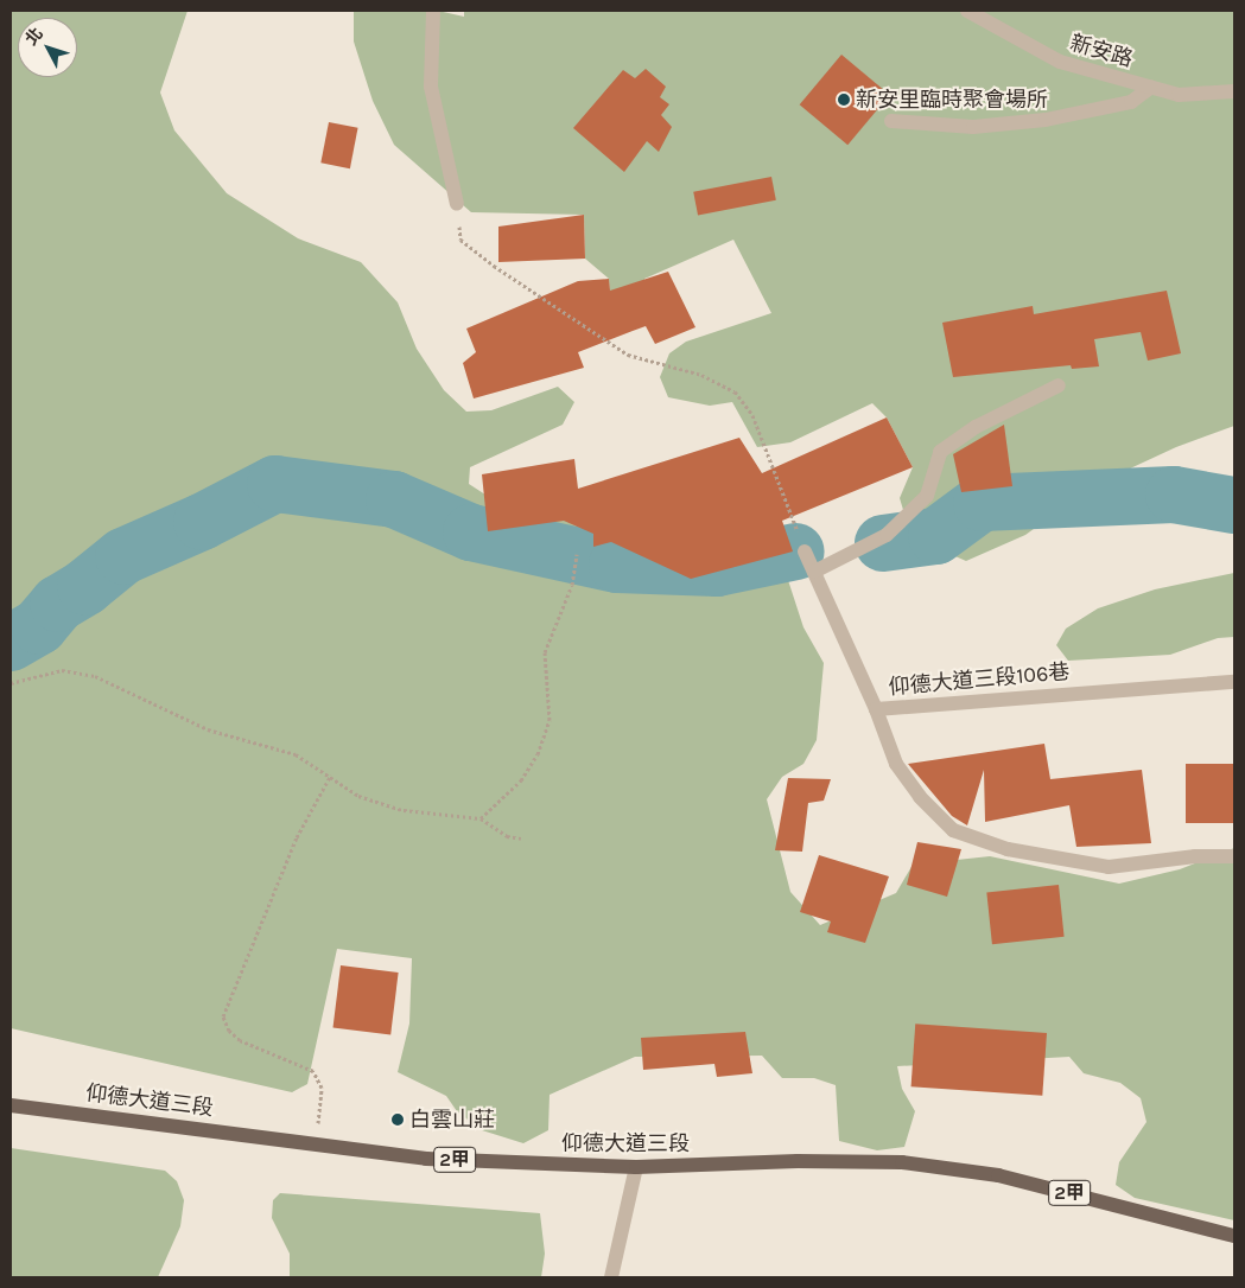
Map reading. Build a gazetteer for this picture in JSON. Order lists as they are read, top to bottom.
{
  "streets": {
    "main road": ["仰德大道三段", "2甲"],
    "street": ["新安路", "仰德大道三段106巷"]
  },
  "places": ["新安里臨時聚會場所", "白雲山莊"],
  "north": "top left"
}
